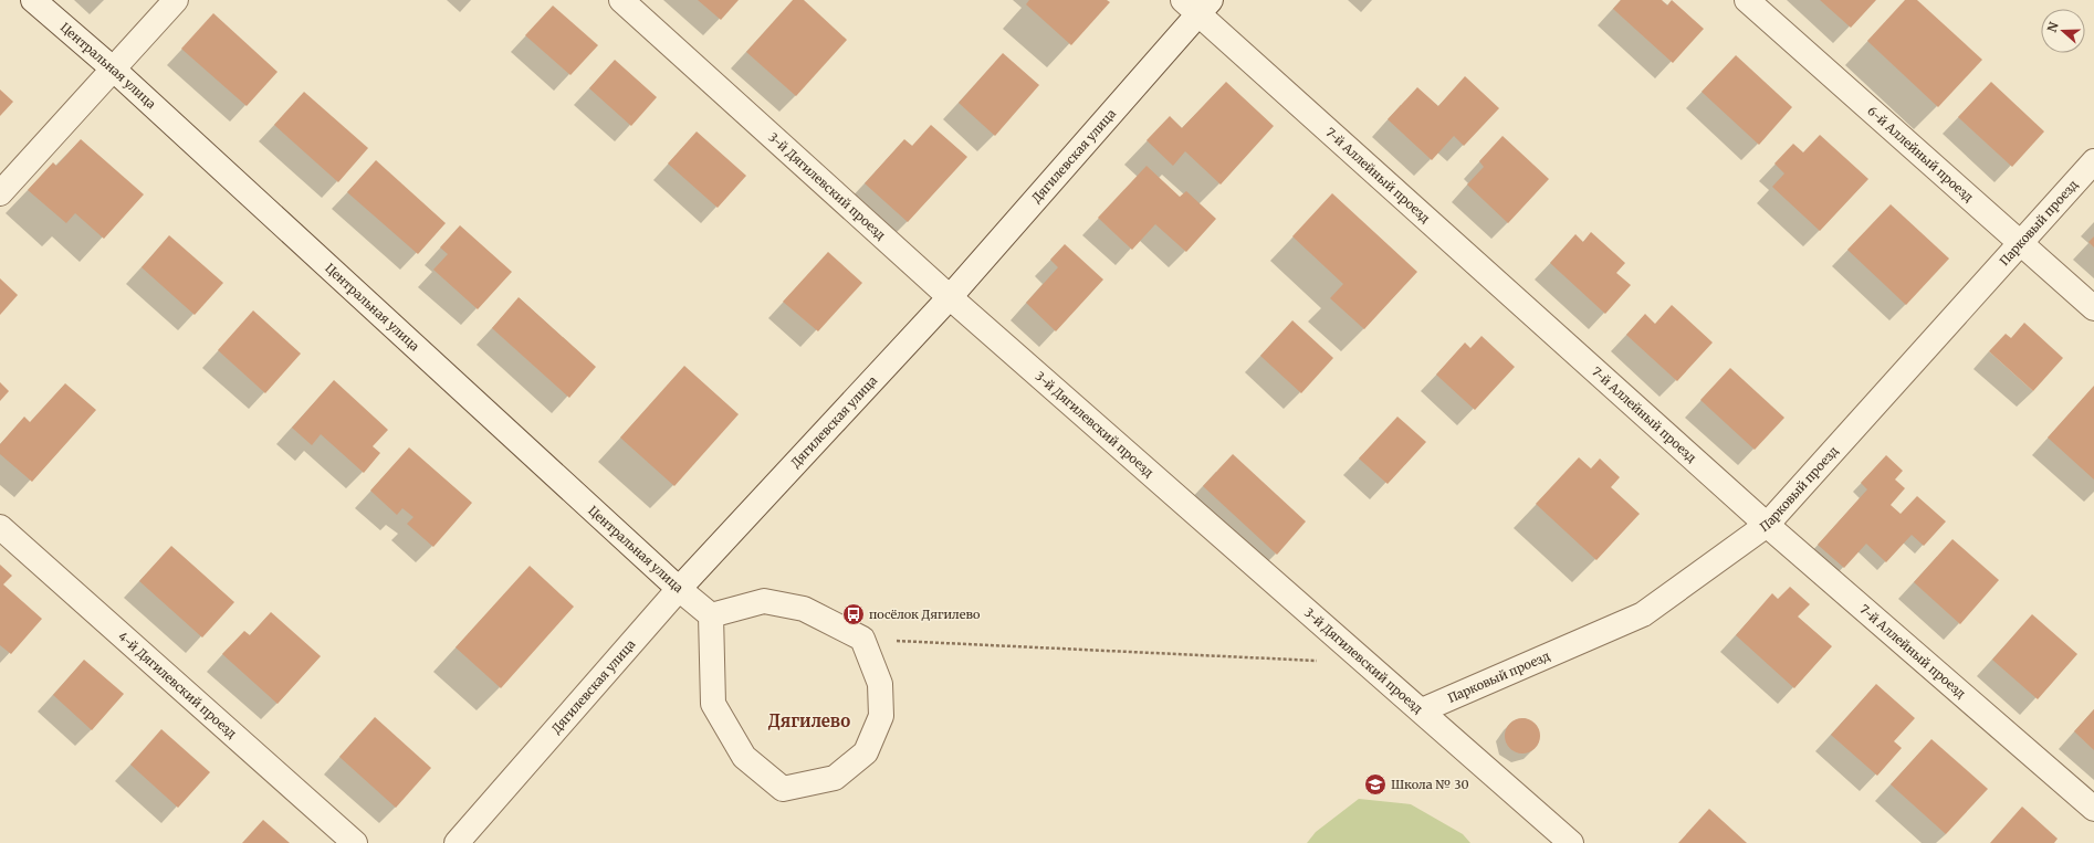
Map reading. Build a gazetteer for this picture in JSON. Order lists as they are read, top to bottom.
{
  "streets": {
    "street": [
      "Центральная улица",
      "6-й Аллейный проезд",
      "Дягилевская улица",
      "7-й Аллейный проезд",
      "3-й Дягилевский проезд",
      "Парковый проезд",
      "4-й Дягилевский проезд"
    ]
  },
  "crossings": [
    ["Центральная улица", "Дягилевская улица"],
    ["6-й Аллейный проезд", "Парковый проезд"],
    ["Дягилевская улица", "7-й Аллейный проезд"],
    ["Дягилевская улица", "3-й Дягилевский проезд"],
    ["7-й Аллейный проезд", "Парковый проезд"],
    ["3-й Дягилевский проезд", "Парковый проезд"]
  ],
  "districts": ["Дягилево"],
  "places": {
    "bus stop": ["посёлок Дягилево"],
    "school or university": ["Школа № 30"]
  },
  "north": "left"
}
